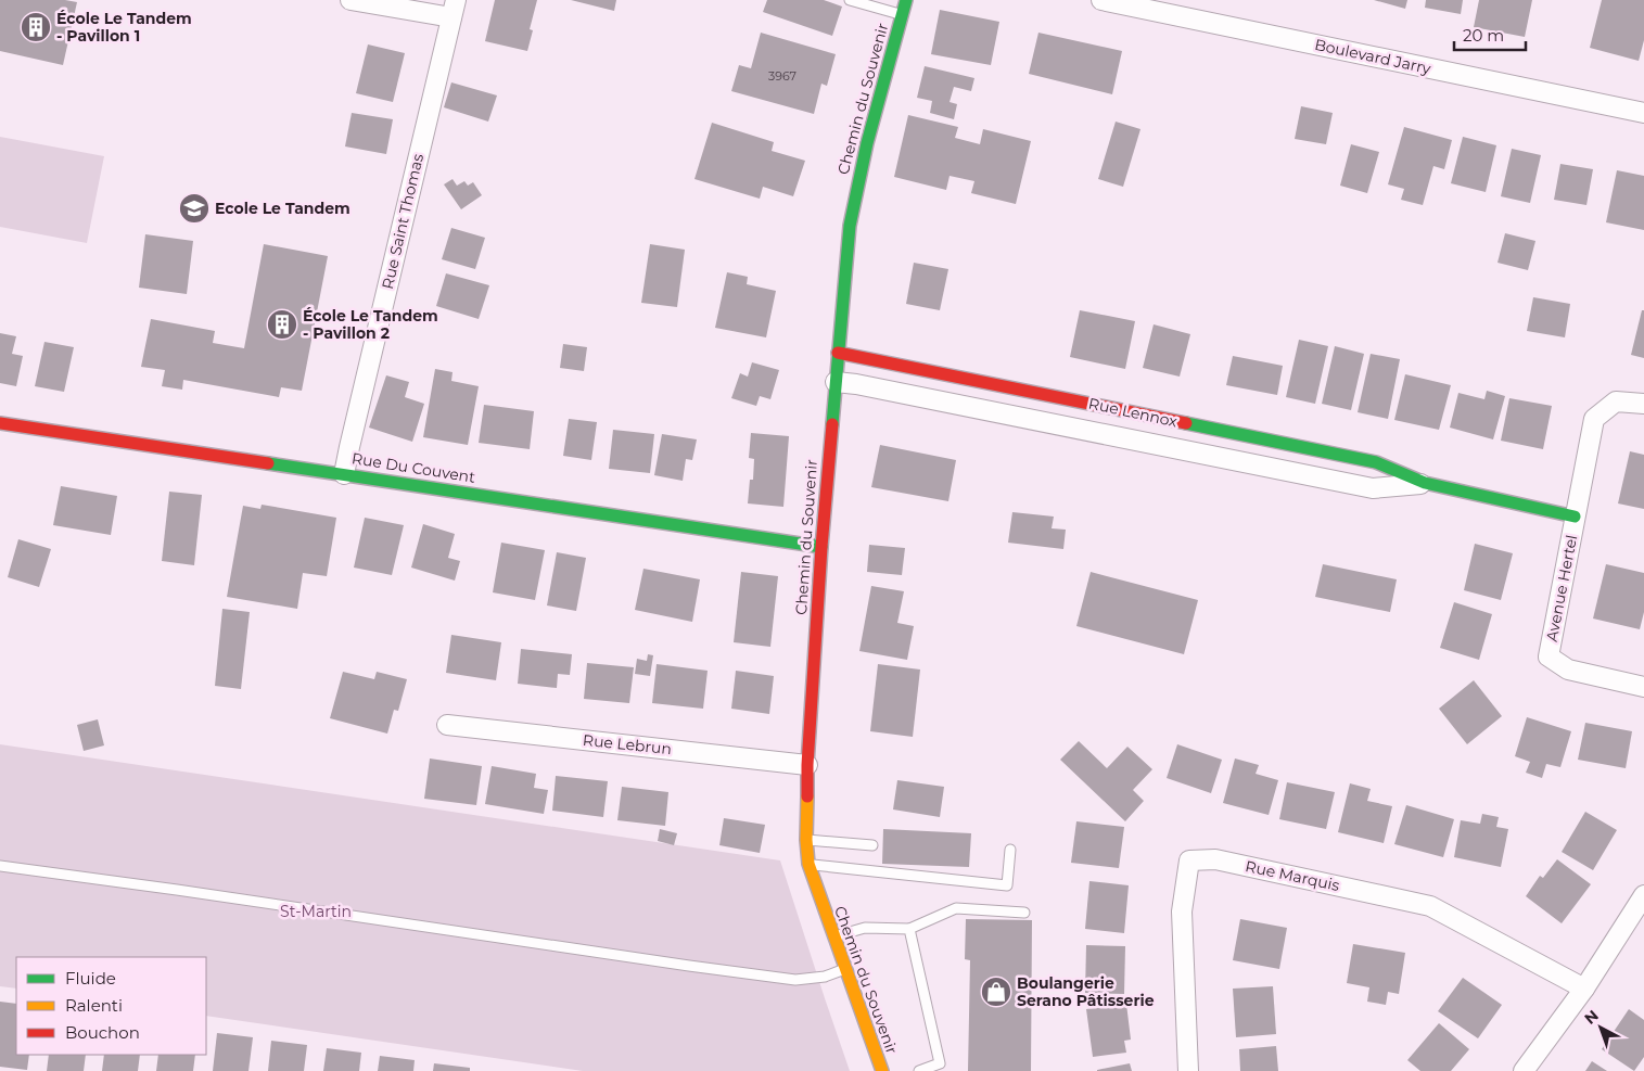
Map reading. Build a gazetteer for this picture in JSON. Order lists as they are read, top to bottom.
{
  "streets": {
    "street": [
      "Boulevard Jarry",
      "Chemin du Souvenir",
      "Rue Saint Thomas",
      "Rue Lennox",
      "Rue Du Couvent",
      "Avenue Hertel",
      "Rue Lebrun",
      "Rue Marquis"
    ]
  },
  "crossings": [
    ["Chemin du Souvenir", "Rue Lennox"],
    ["Chemin du Souvenir", "Rue Du Couvent"],
    ["Chemin du Souvenir", "Rue Lebrun"],
    ["Rue Saint Thomas", "Rue Du Couvent"],
    ["Rue Lennox", "Avenue Hertel"]
  ],
  "parks": ["St-Martin"],
  "places": {
    "building": ["École Le Tandem - Pavillon 1", "École Le Tandem - Pavillon 2"],
    "school or university": ["Ecole Le Tandem"],
    "shop": ["Boulangerie Serano Pâtisserie"]
  },
  "house_numbers": ["3967"],
  "legend": ["Fluide", "Ralenti", "Bouchon"],
  "scale_bar": "20 m",
  "north": "top left"
}
